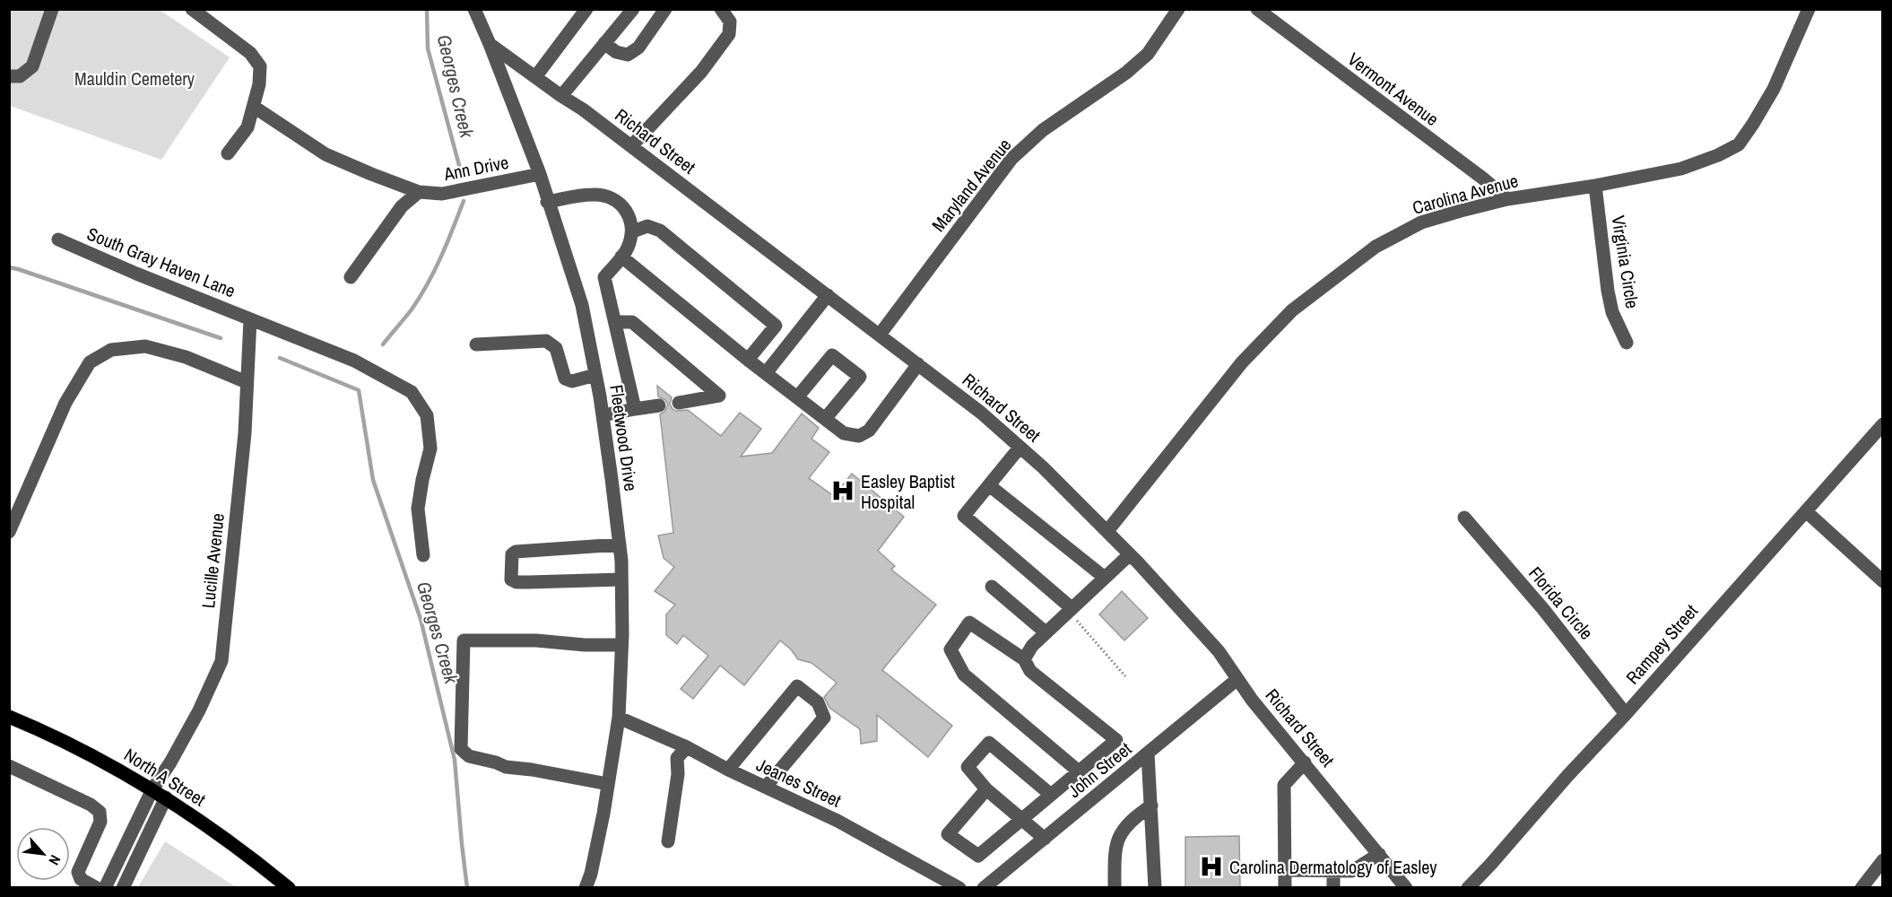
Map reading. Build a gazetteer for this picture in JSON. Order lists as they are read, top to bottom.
{
  "streets": {
    "main road": ["North A Street"],
    "street": [
      "Vermont Avenue",
      "Richard Street",
      "Ann Drive",
      "Maryland Avenue",
      "Carolina Avenue",
      "South Gray Haven Lane",
      "Virginia Circle",
      "Fleetwood Drive",
      "Lucille Avenue",
      "Florida Circle",
      "Rampey Street",
      "John Street",
      "Jeanes Street"
    ]
  },
  "crossings": [
    ["Vermont Avenue", "Carolina Avenue"],
    ["Richard Street", "Maryland Avenue"],
    ["Richard Street", "Carolina Avenue"],
    ["Richard Street", "Fleetwood Drive"],
    ["Richard Street", "John Street"],
    ["Ann Drive", "Fleetwood Drive"],
    ["Carolina Avenue", "Virginia Circle"],
    ["South Gray Haven Lane", "Lucille Avenue"],
    ["Fleetwood Drive", "Jeanes Street"],
    ["Lucille Avenue", "North A Street"],
    ["Florida Circle", "Rampey Street"]
  ],
  "water": ["Georges Creek"],
  "parks": ["Mauldin Cemetery"],
  "places": {
    "hospital": ["Easley Baptist Hospital", "Carolina Dermatology of Easley"]
  },
  "north": "bottom right"
}
